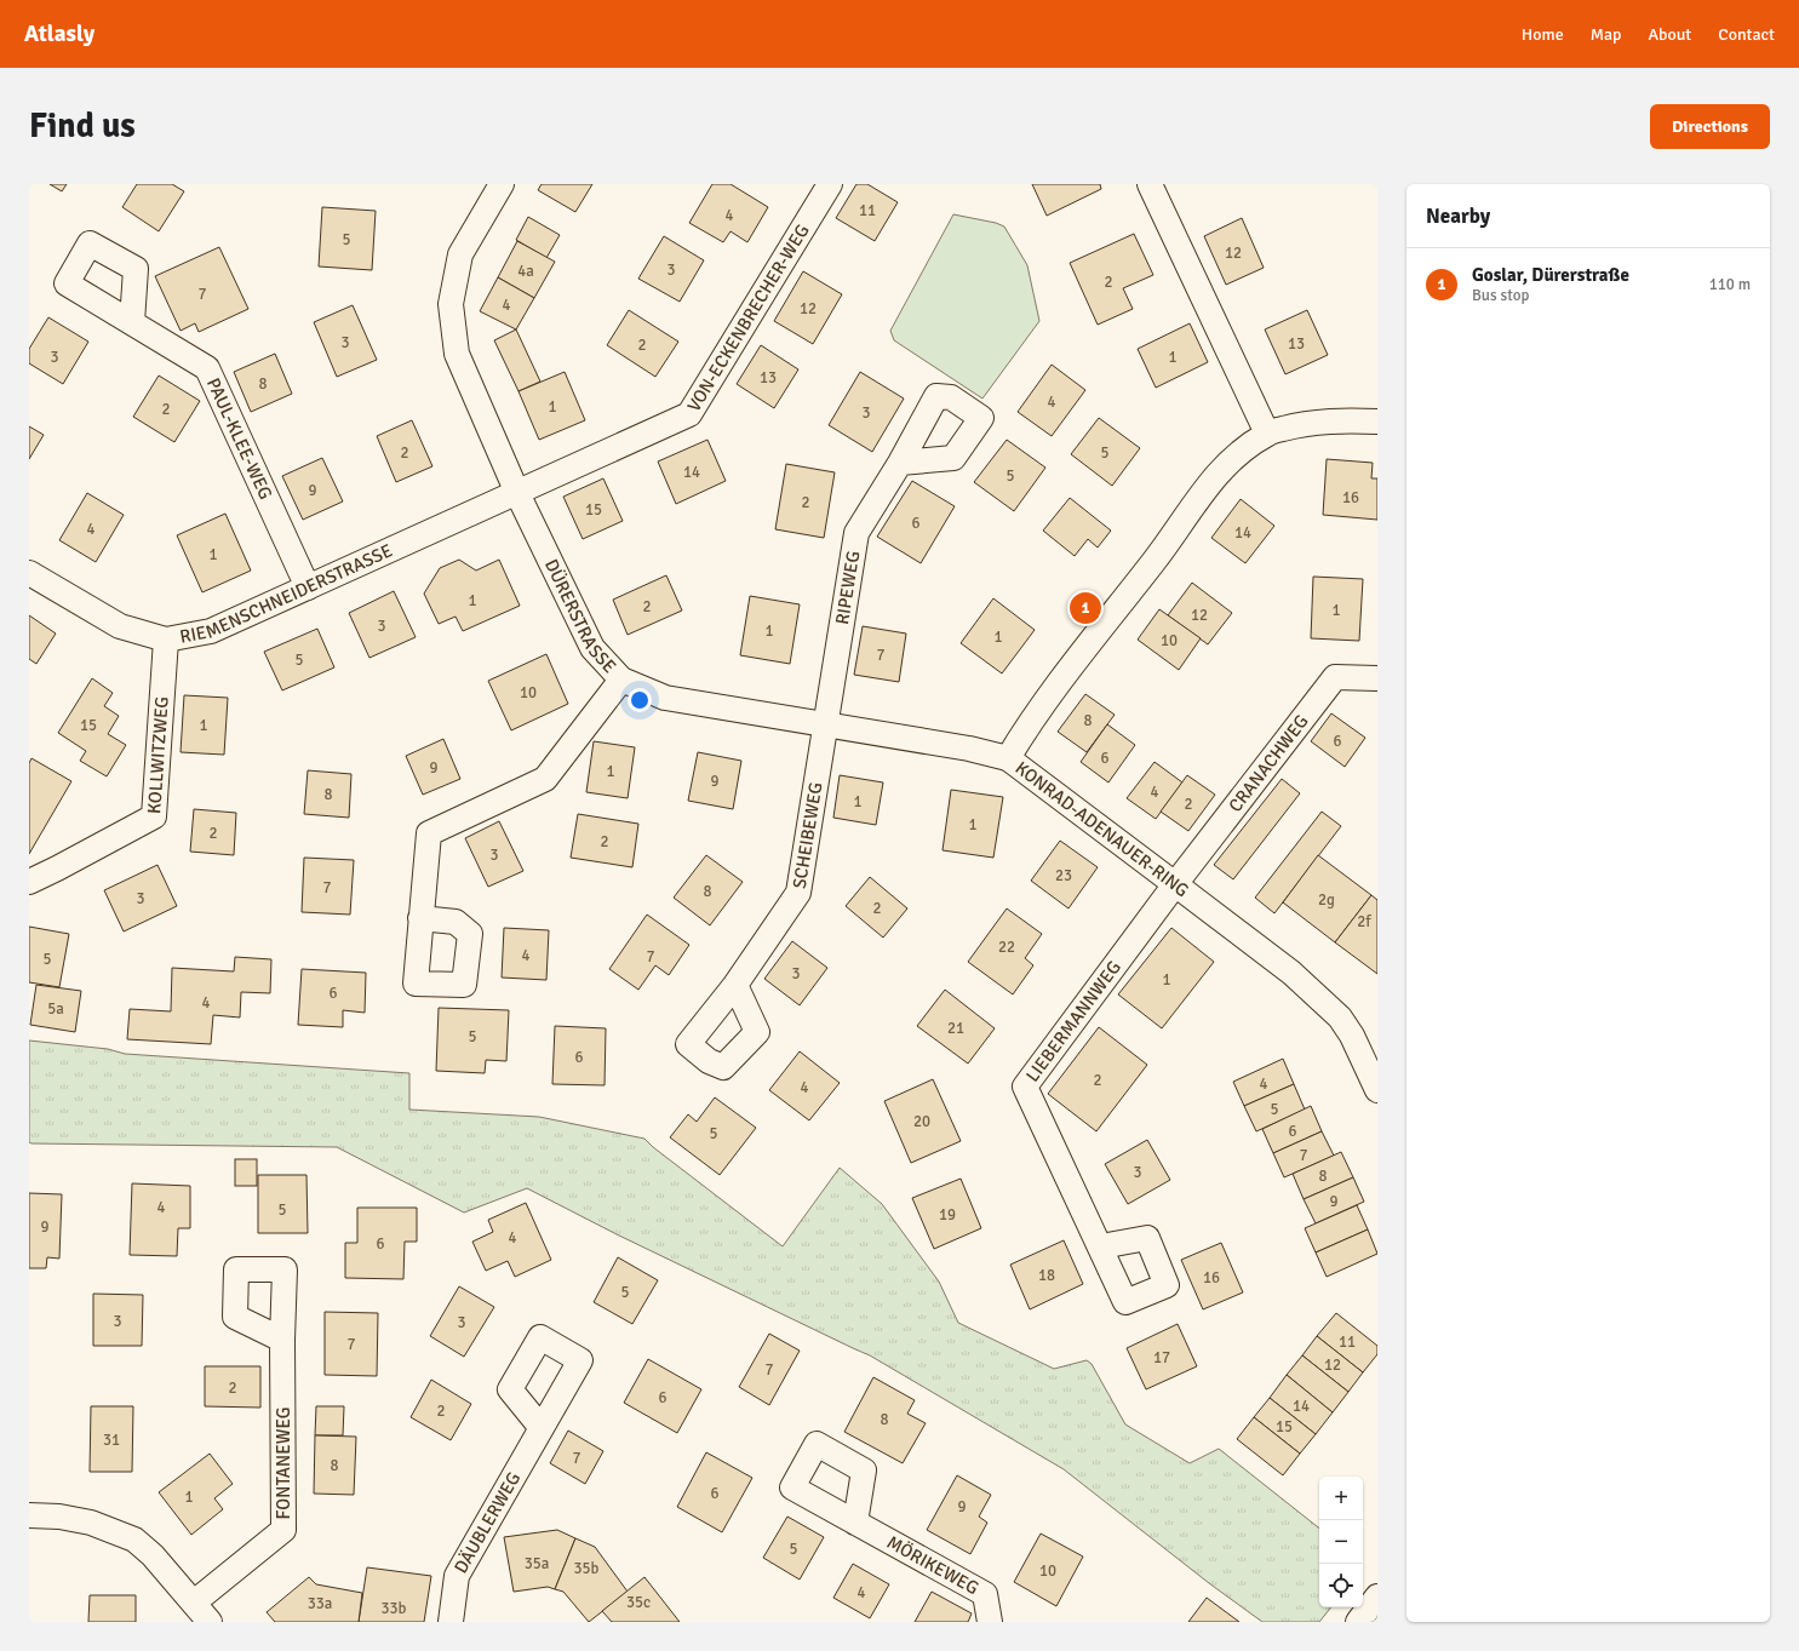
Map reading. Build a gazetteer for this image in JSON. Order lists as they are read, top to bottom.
{
  "streets": {
    "street": [
      "VON-ECKENBRECHER-WEG",
      "PAUL-KLEE-WEG",
      "RIPEWEG",
      "RIEMENSCHNEIDERSTRASSE",
      "DÜRERSTRASSE",
      "KOLLWITZWEG",
      "CRANACHWEG",
      "KONRAD-ADENAUER-RING",
      "SCHEIBEWEG",
      "LIEBERMANNWEG",
      "FONTANEWEG",
      "DÄUBLERWEG",
      "MÖRIKEWEG"
    ]
  },
  "crossings": [
    ["VON-ECKENBRECHER-WEG", "RIEMENSCHNEIDERSTRASSE"],
    ["VON-ECKENBRECHER-WEG", "DÜRERSTRASSE"],
    ["PAUL-KLEE-WEG", "RIEMENSCHNEIDERSTRASSE"],
    ["RIPEWEG", "DÜRERSTRASSE"],
    ["RIPEWEG", "SCHEIBEWEG"],
    ["RIEMENSCHNEIDERSTRASSE", "DÜRERSTRASSE"],
    ["RIEMENSCHNEIDERSTRASSE", "KOLLWITZWEG"],
    ["DÜRERSTRASSE", "KONRAD-ADENAUER-RING"],
    ["DÜRERSTRASSE", "SCHEIBEWEG"],
    ["CRANACHWEG", "KONRAD-ADENAUER-RING"],
    ["CRANACHWEG", "LIEBERMANNWEG"],
    ["KONRAD-ADENAUER-RING", "LIEBERMANNWEG"]
  ],
  "house_numbers": [
    "11",
    "4",
    "5",
    "12",
    "3",
    "4a",
    "2",
    "7",
    "4",
    "12",
    "3",
    "13",
    "2",
    "3",
    "1",
    "13",
    "8",
    "4",
    "1",
    "2",
    "3",
    "2",
    "5",
    "14",
    "5",
    "9",
    "16",
    "2",
    "15",
    "6",
    "4",
    "14",
    "1",
    "1",
    "2",
    "1",
    "12",
    "3",
    "1",
    "1",
    "10",
    "7",
    "5",
    "10",
    "8",
    "15",
    "1",
    "6",
    "6",
    "9",
    "1",
    "9",
    "4",
    "8",
    "1",
    "2",
    "1",
    "2",
    "2",
    "3",
    "23",
    "7",
    "8",
    "3",
    "2g",
    "2",
    "2f",
    "22",
    "4",
    "7",
    "5",
    "3",
    "1",
    "6",
    "4",
    "5a",
    "21",
    "5",
    "6",
    "2",
    "4",
    "4",
    "5",
    "20",
    "6",
    "5",
    "7",
    "3",
    "8",
    "9",
    "4",
    "5",
    "19",
    "9",
    "4",
    "6",
    "18",
    "16",
    "5",
    "3",
    "3",
    "11",
    "7",
    "17",
    "12",
    "7",
    "2",
    "6",
    "14",
    "2",
    "8",
    "15",
    "31",
    "7",
    "8",
    "6",
    "1",
    "9",
    "5",
    "35a",
    "35b",
    "10",
    "4",
    "35c",
    "33a",
    "33b"
  ],
  "page": {
    "header": "Atlasly",
    "nav": [
      "Home",
      "Map",
      "About",
      "Contact"
    ],
    "buttons": "Directions",
    "title": "Find us",
    "heading": "Nearby",
    "list": [
      {
        "mark": "1",
        "name": "Goslar, Dürerstraße",
        "note": "Bus stop",
        "value": "110 m"
      }
    ],
    "pins": "1",
    "map_buttons": ["+", "−"]
  }
}
